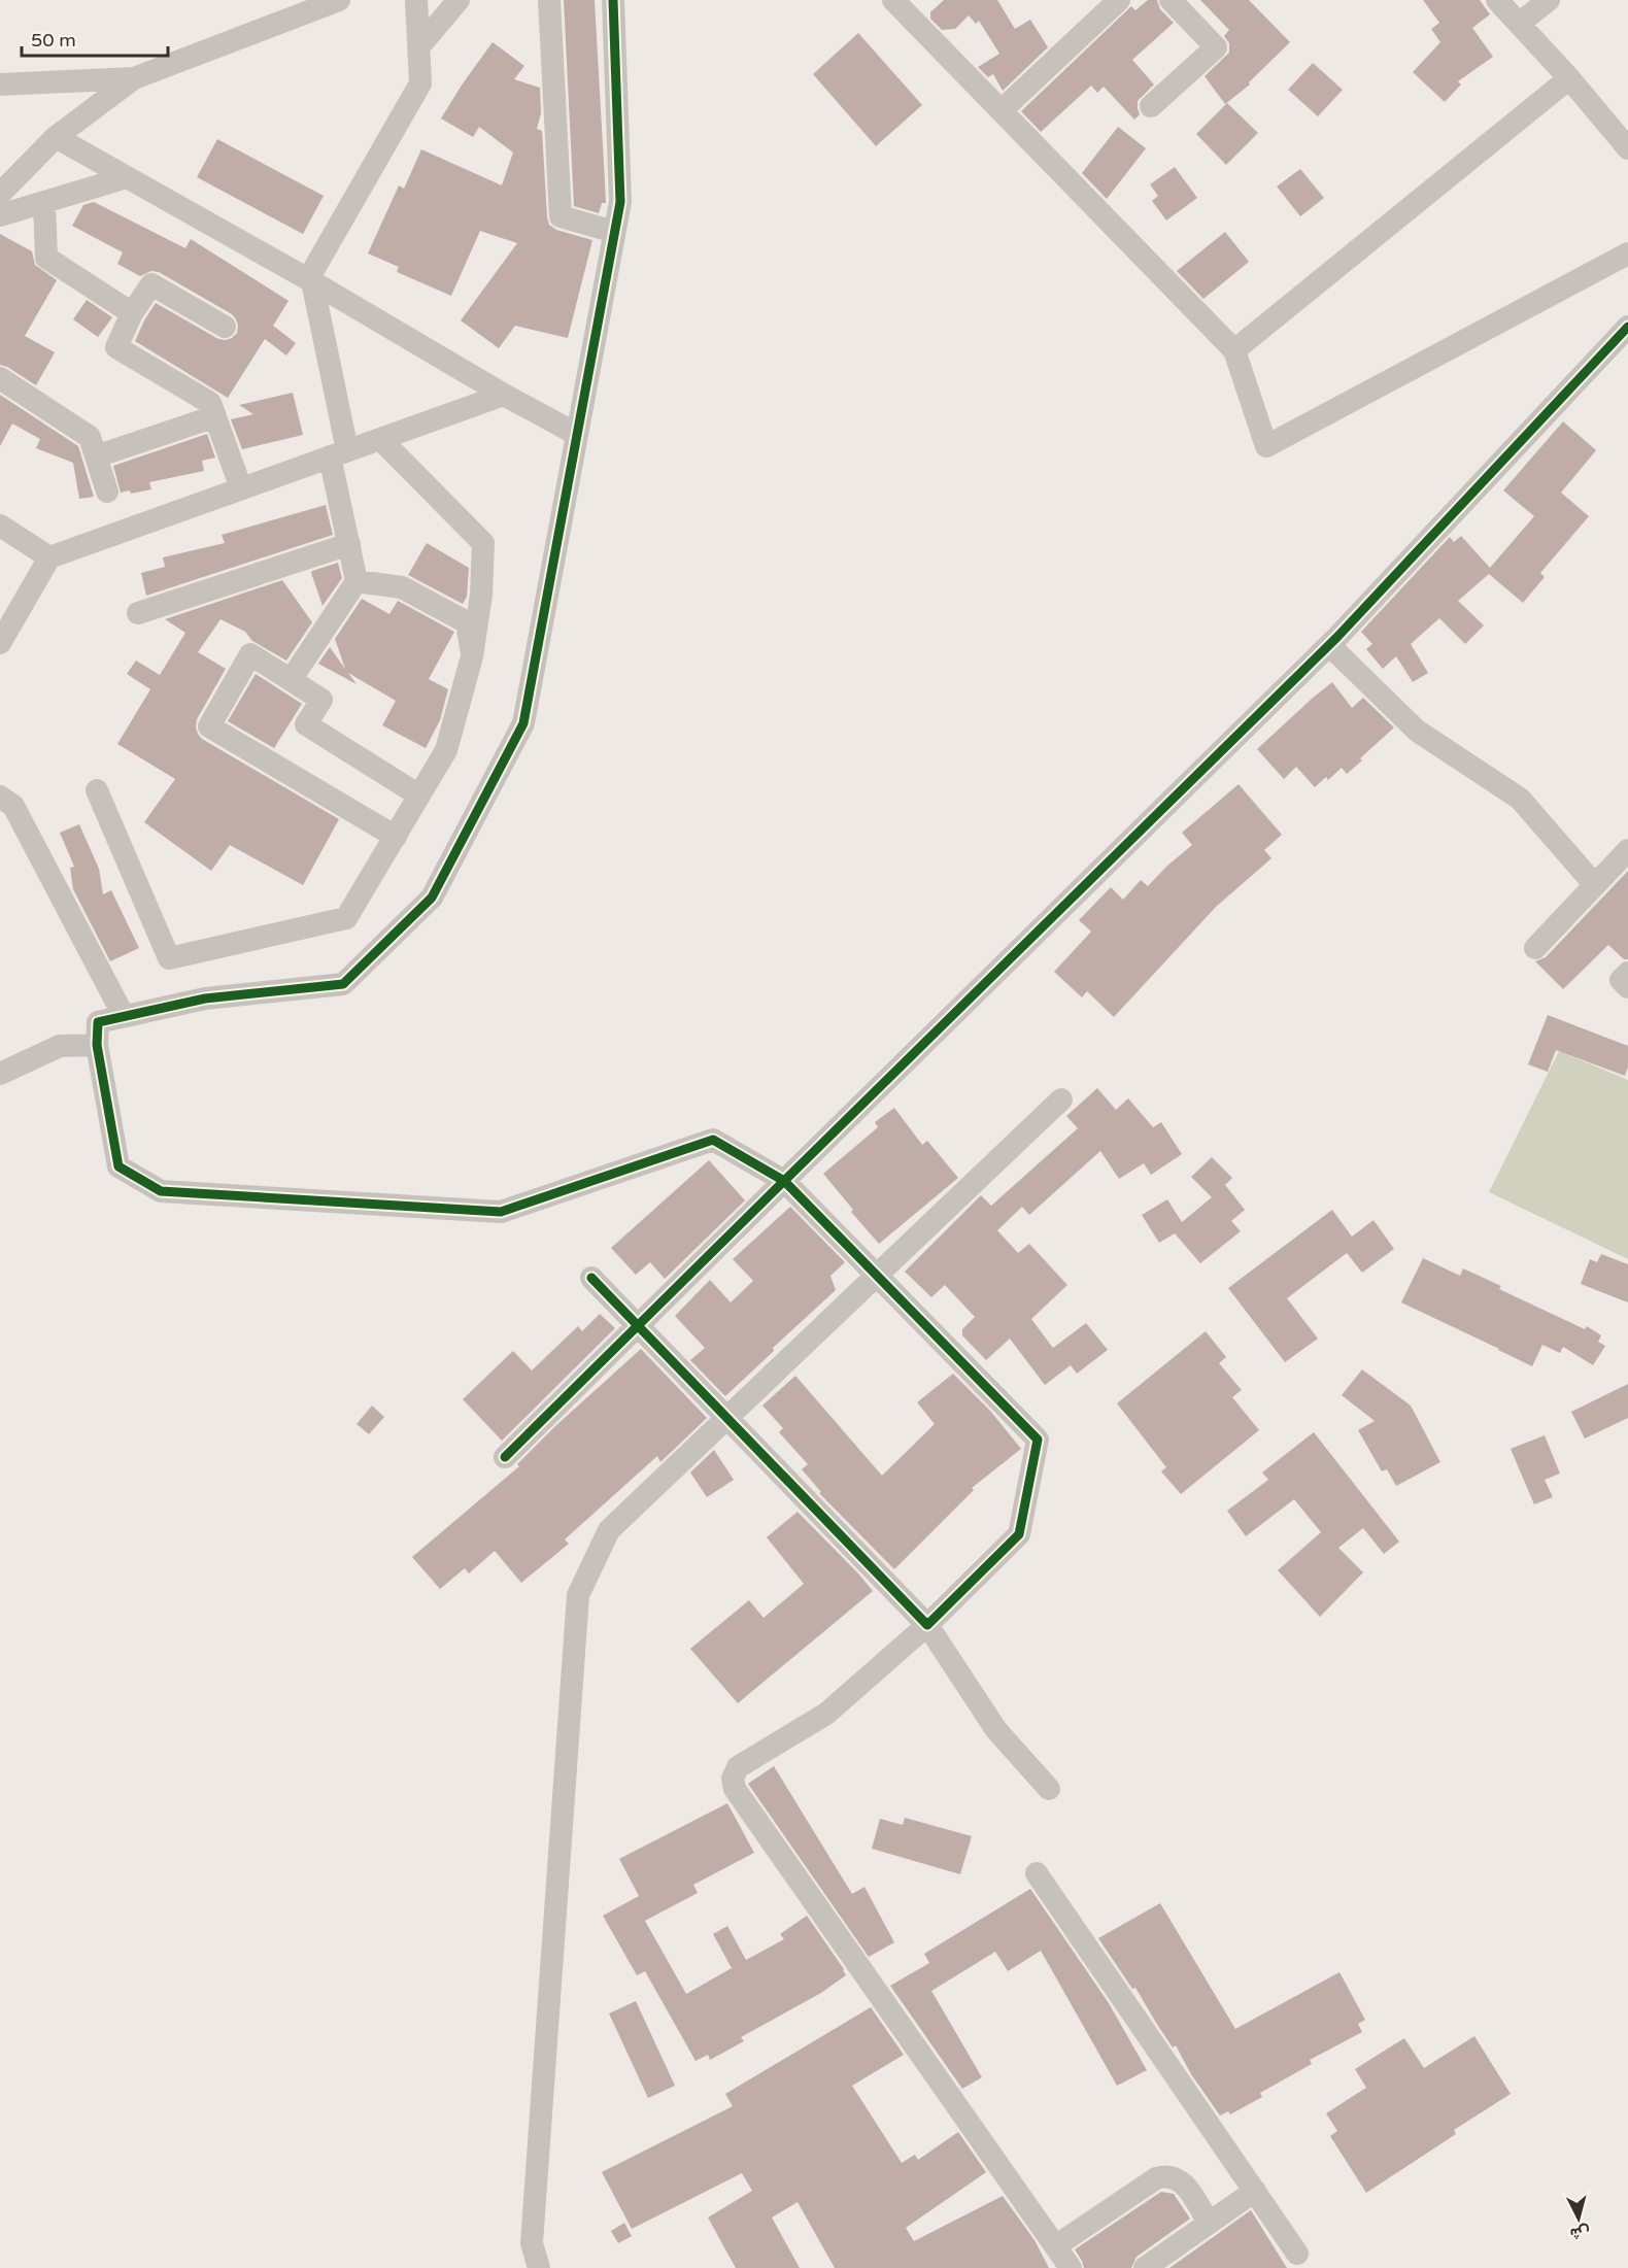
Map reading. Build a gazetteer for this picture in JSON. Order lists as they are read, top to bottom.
{
  "scale_bar": "50 m",
  "north": "bottom"
}
